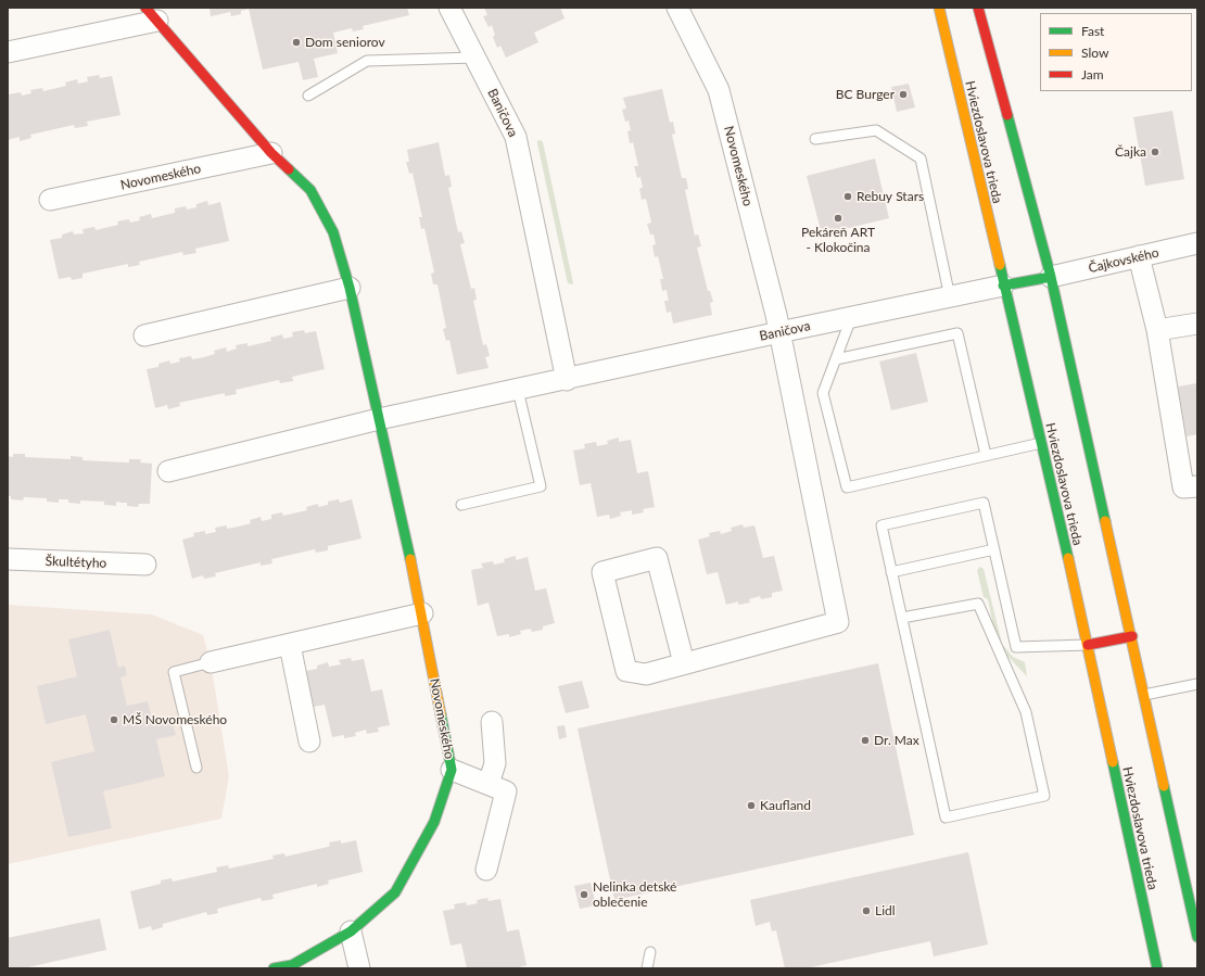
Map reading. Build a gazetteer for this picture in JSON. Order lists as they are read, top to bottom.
{
  "streets": {
    "street": [
      "Baničova",
      "Hviezdoslavova trieda",
      "Novomeského",
      "Čajkovského",
      "Škultétyho"
    ]
  },
  "crossings": [
    ["Baničova", "Hviezdoslavova trieda"],
    ["Baničova", "Novomeského"],
    ["Hviezdoslavova trieda", "Čajkovského"]
  ],
  "places": [
    "Dom seniorov",
    "BC Burger",
    "Čajka",
    "Rebuy Stars",
    "Pekáreň ART - Klokočina",
    "MŠ Novomeského",
    "Dr. Max",
    "Kaufland",
    "Nelinka detské oblečenie",
    "Lidl"
  ],
  "legend": ["Fast", "Slow", "Jam"]
}
